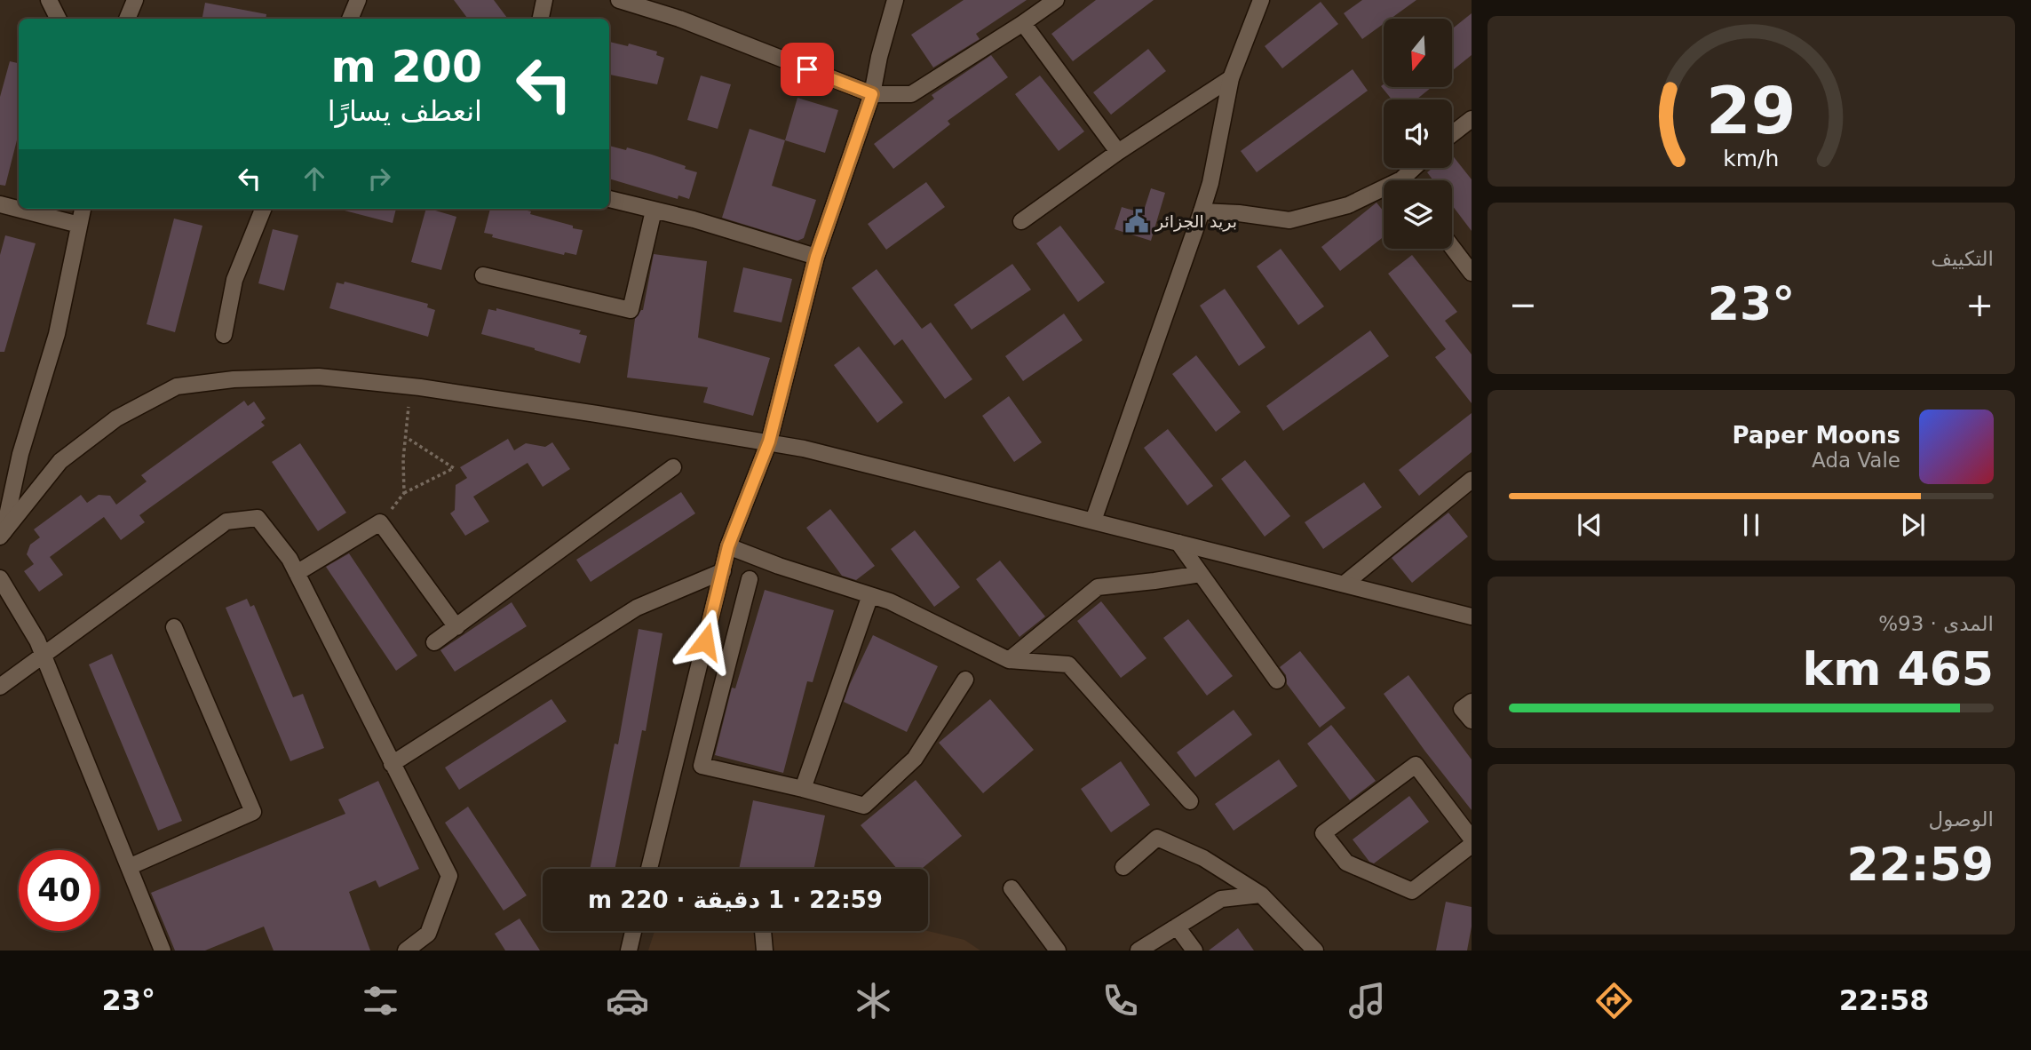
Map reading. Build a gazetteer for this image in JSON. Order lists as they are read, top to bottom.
{
  "places": {
    "public building": ["بريد الجزائر"]
  },
  "north": "bottom",
  "page": {
    "turn": ["200 m", "انعطف يسارًا"],
    "tile": [
      "التكييف",
      ["المدى · 93%", "465 km"],
      ["الوصول", "22:59"]
    ],
    "heat": ["−", "23°", "+"],
    "song": ["Paper Moons", "Ada Vale"],
    "limit": "40",
    "trip": "22:59 · 1 دقيقة · 220 m",
    "tabs": ["22:58", "23°"],
    "gauge": ["29", "km/h"]
  }
}
